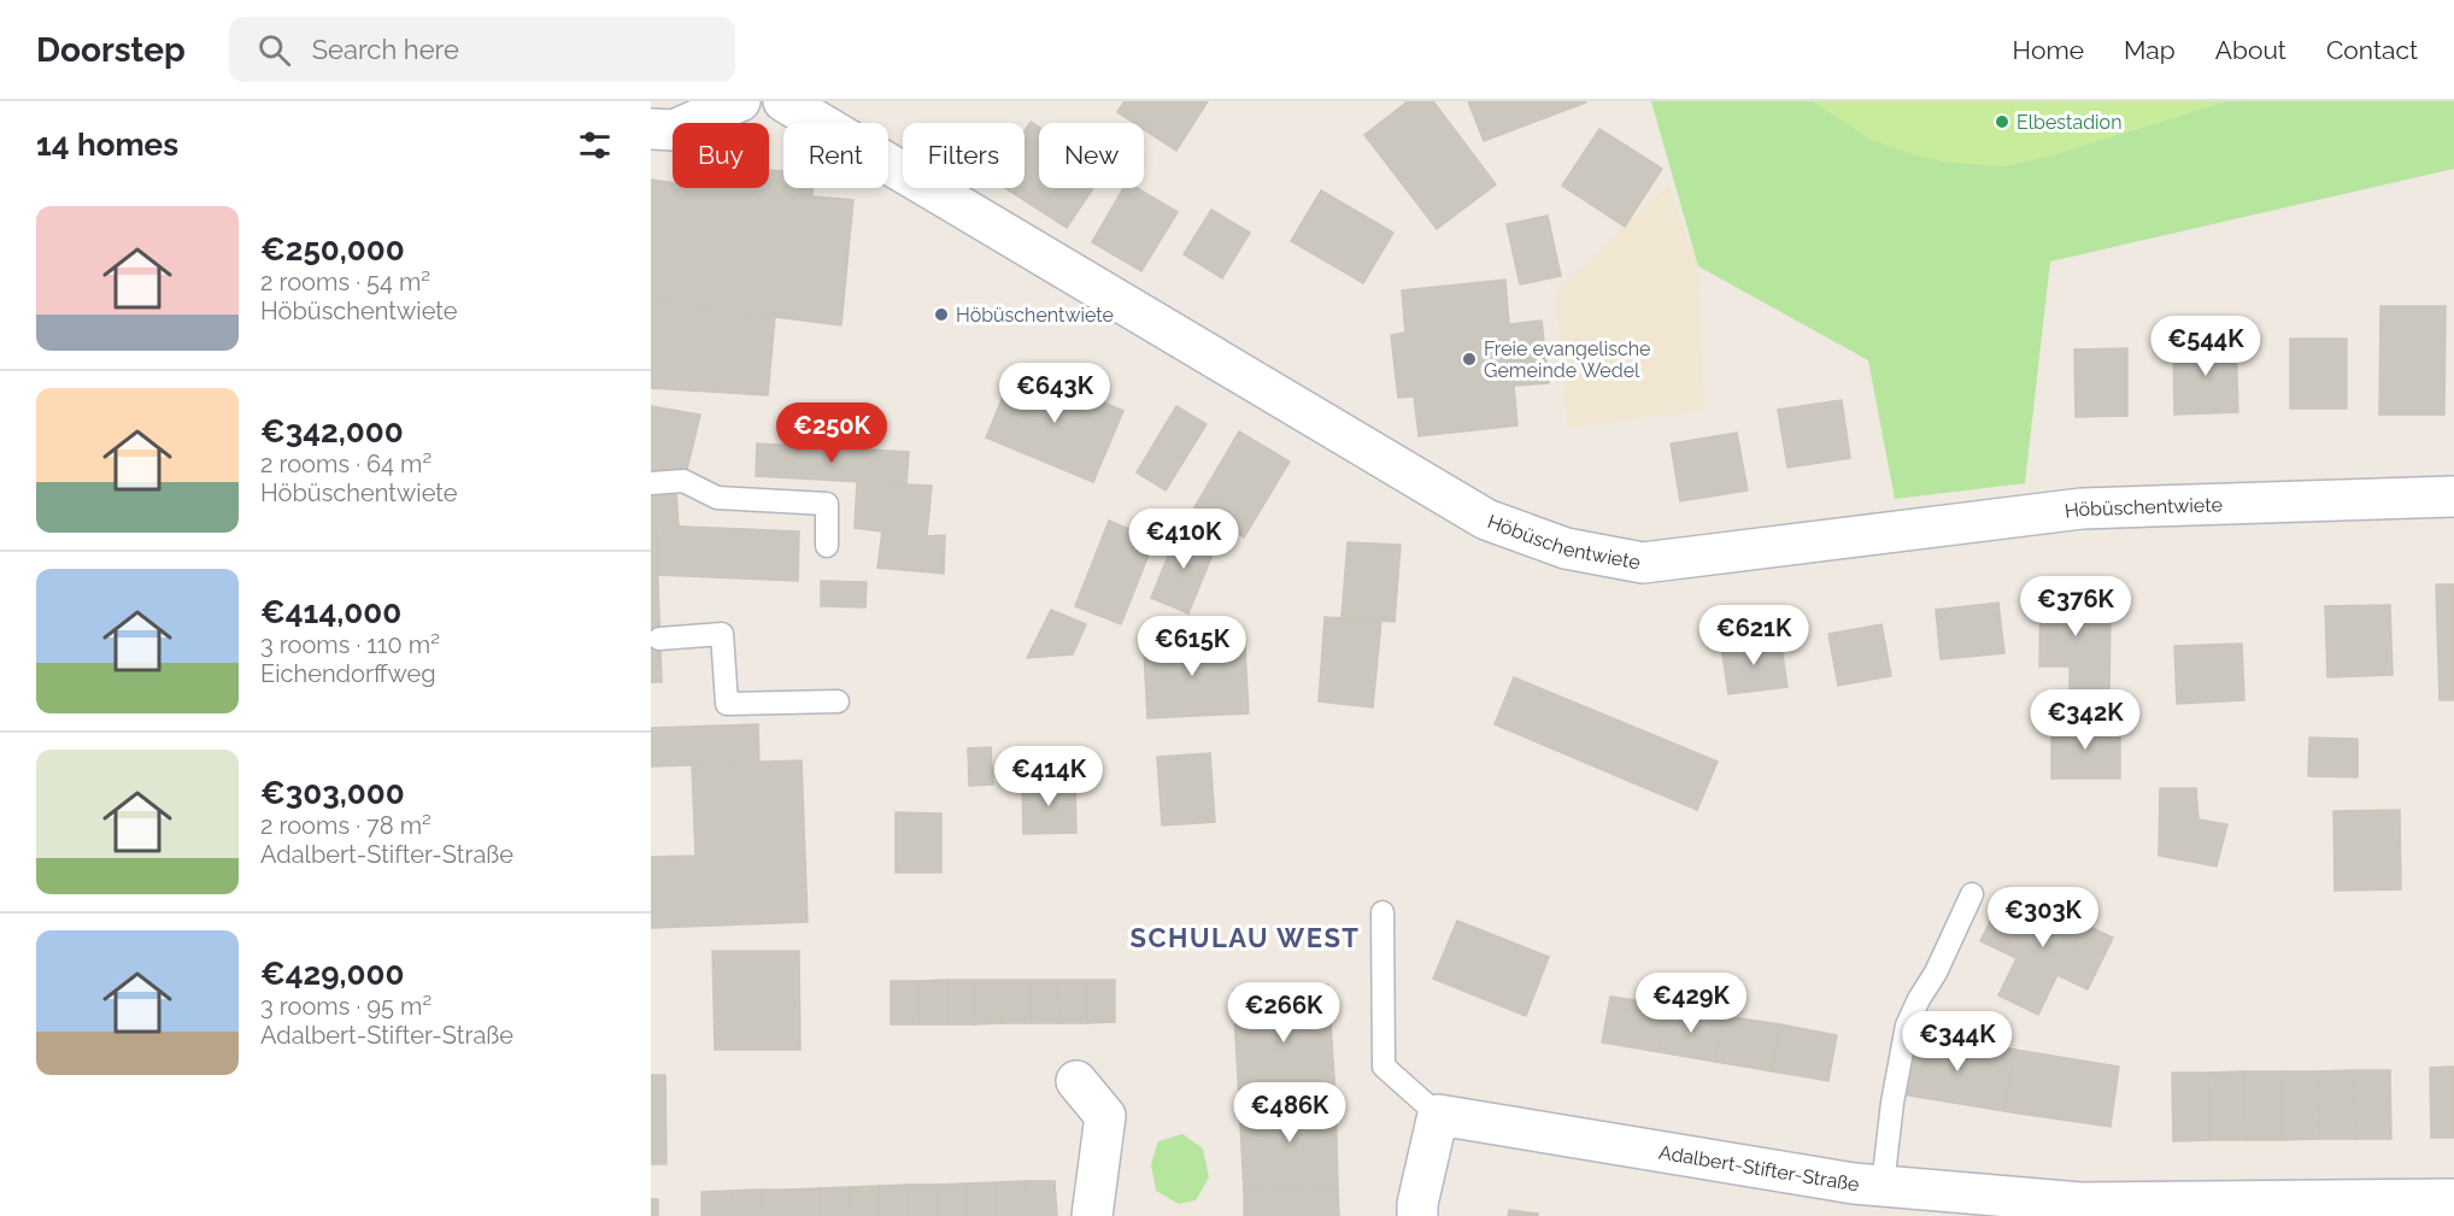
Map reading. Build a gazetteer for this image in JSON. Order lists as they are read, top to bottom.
{
  "streets": {
    "street": ["Höbüschentwiete", "Adalbert-Stifter-Straße"]
  },
  "districts": ["SCHULAU WEST"],
  "places": ["Elbestadion", "Höbüschentwiete", "Freie evangelische Gemeinde Wedel"],
  "page": {
    "header": "Doorstep",
    "search": "Search here",
    "nav": [
      "Home",
      "Map",
      "About",
      "Contact"
    ],
    "heading": "14 homes",
    "chip": [
      "Buy",
      "Rent",
      "Filters",
      "New"
    ],
    "list": [
      {
        "name": "€250,000",
        "note": "2 rooms · 54 m² · Höbüschentwiete"
      },
      {
        "name": "€342,000",
        "note": "2 rooms · 64 m² · Höbüschentwiete"
      },
      {
        "name": "€414,000",
        "note": "3 rooms · 110 m² · Eichendorffweg"
      },
      {
        "name": "€303,000",
        "note": "2 rooms · 78 m² · Adalbert-Stifter-Straße"
      },
      {
        "name": "€429,000",
        "note": "3 rooms · 95 m² · Adalbert-Stifter-Straße"
      }
    ],
    "price": [
      "€544K",
      "€643K",
      "€250K",
      "€410K",
      "€376K",
      "€621K",
      "€615K",
      "€342K",
      "€414K",
      "€303K",
      "€429K",
      "€266K",
      "€344K",
      "€486K"
    ]
  }
}
